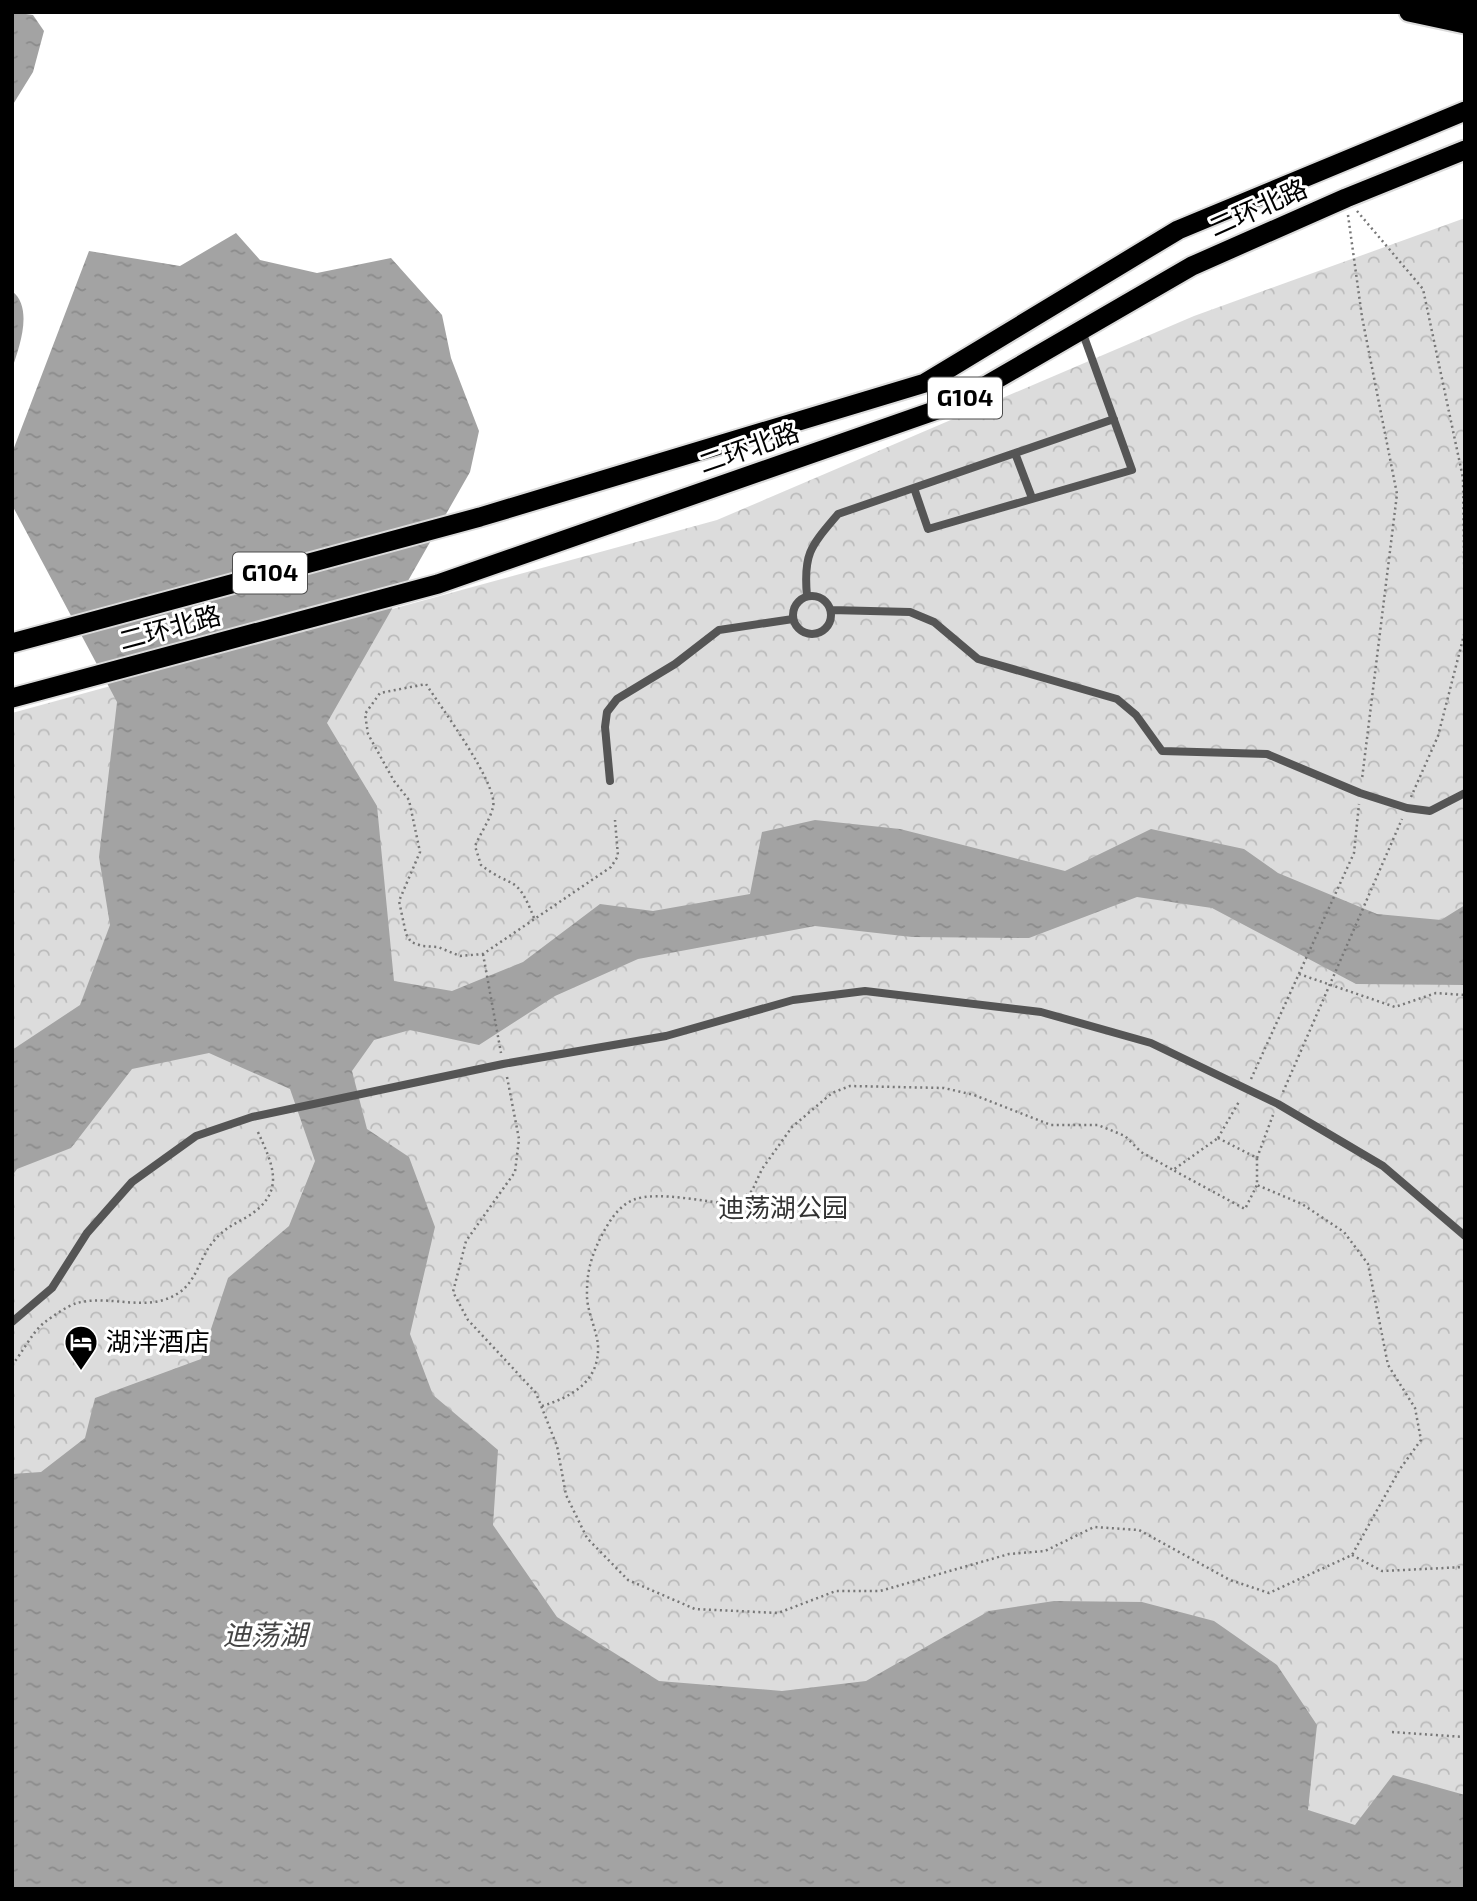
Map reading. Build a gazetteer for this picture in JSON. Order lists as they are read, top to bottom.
{
  "streets": {
    "highway": ["二环北路", "G104"]
  },
  "water": ["迪荡湖"],
  "parks": ["迪荡湖公园"],
  "places": {
    "hotel": ["湖泮酒店"]
  }
}
